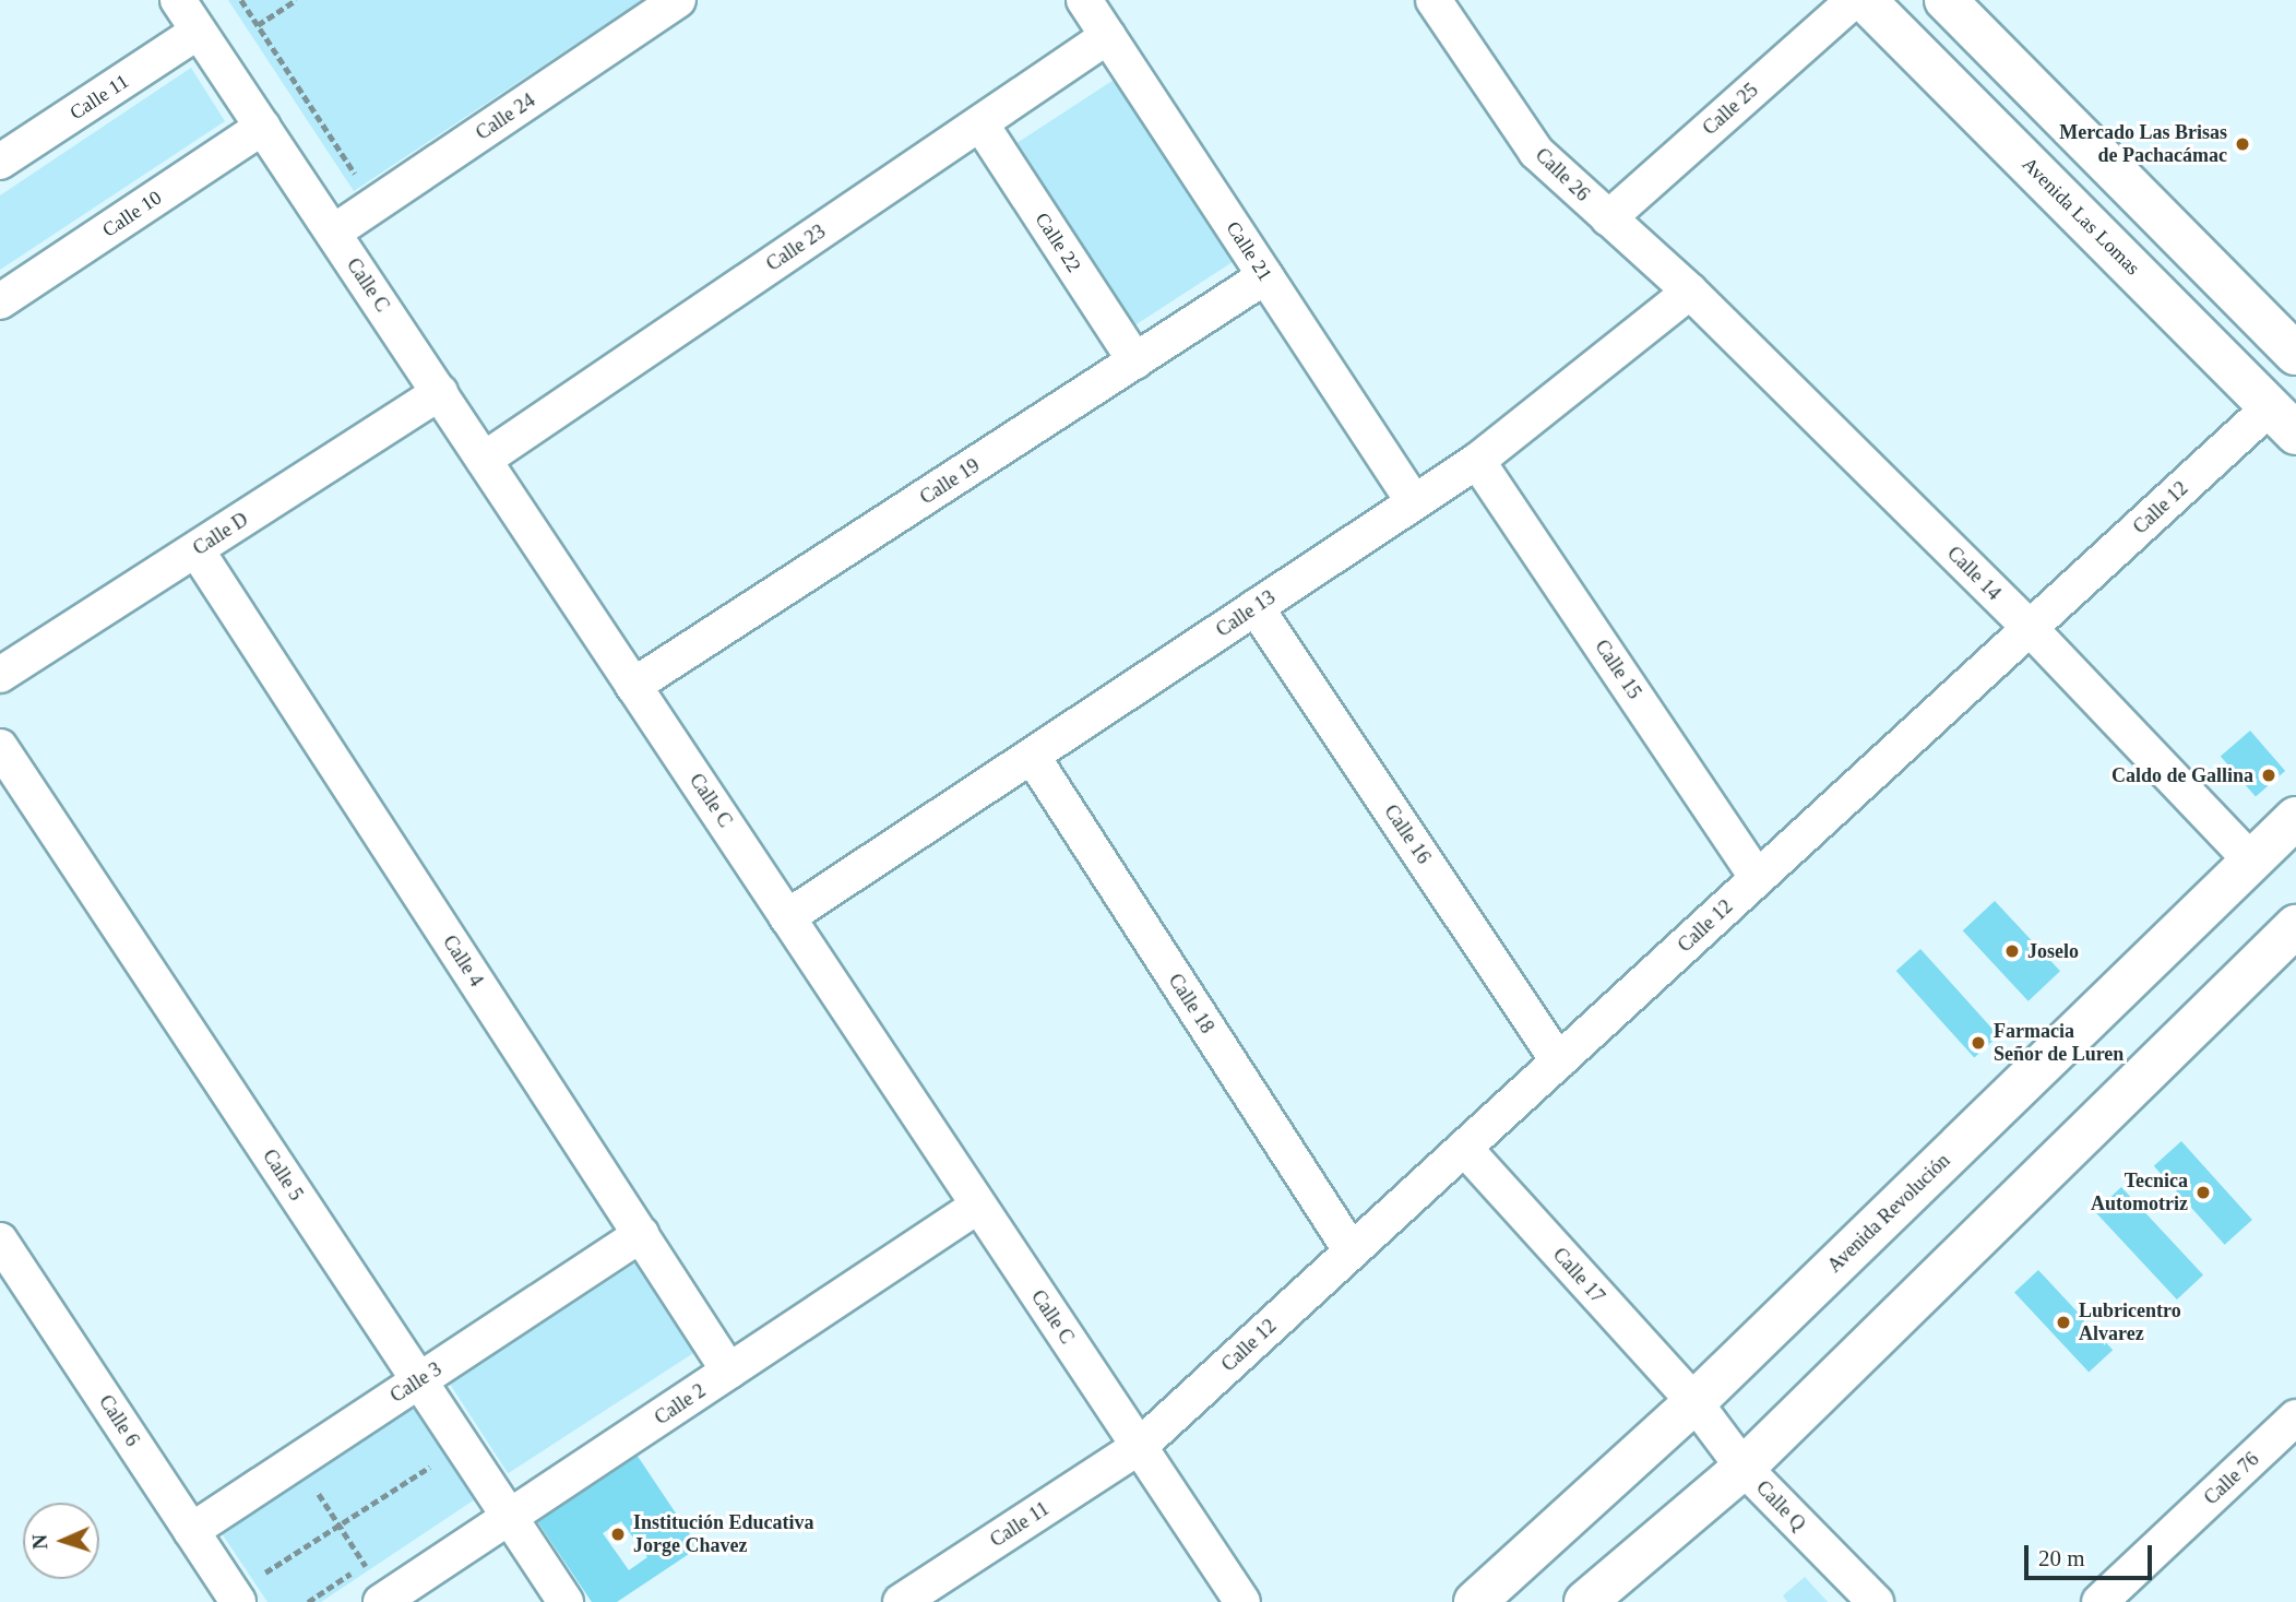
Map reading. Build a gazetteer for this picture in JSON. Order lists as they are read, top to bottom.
{
  "streets": {
    "street": [
      "Calle 11",
      "Calle 25",
      "Calle 24",
      "Calle 26",
      "Calle 10",
      "Avenida Las Lomas",
      "Calle 22",
      "Calle 23",
      "Calle 21",
      "Calle C",
      "Calle 19",
      "Calle 12",
      "Calle D",
      "Calle 14",
      "Calle 13",
      "Calle 15",
      "Calle 16",
      "Calle 4",
      "Calle 18",
      "Calle 5",
      "Avenida Revolución",
      "Calle 17",
      "Calle 3",
      "Calle 2",
      "Calle 6",
      "Calle 76",
      "Calle Q"
    ]
  },
  "crossings": [
    ["Calle 11", "Calle C"],
    ["Calle 11", "Calle 12"],
    ["Calle 25", "Calle 26"],
    ["Calle 24", "Calle C"],
    ["Calle 26", "Calle 14"],
    ["Calle 26", "Calle 13"],
    ["Calle 10", "Calle C"],
    ["Avenida Las Lomas", "Calle 12"],
    ["Calle 22", "Calle 23"],
    ["Calle 22", "Calle 19"],
    ["Calle 23", "Calle 21"],
    ["Calle 23", "Calle C"],
    ["Calle 21", "Calle 19"],
    ["Calle 21", "Calle 13"],
    ["Calle C", "Calle 19"],
    ["Calle C", "Calle 12"],
    ["Calle C", "Calle D"],
    ["Calle C", "Calle 13"],
    ["Calle C", "Calle 2"],
    ["Calle 12", "Calle 14"],
    ["Calle 12", "Calle 15"],
    ["Calle 12", "Calle 16"],
    ["Calle 12", "Calle 18"],
    ["Calle 12", "Calle 17"],
    ["Calle D", "Calle 4"],
    ["Calle 14", "Calle 13"],
    ["Calle 14", "Avenida Revolución"],
    ["Calle 13", "Calle 15"],
    ["Calle 13", "Calle 16"],
    ["Calle 13", "Calle 18"],
    ["Calle 4", "Calle 3"],
    ["Calle 4", "Calle 2"],
    ["Calle 5", "Calle 3"],
    ["Calle 5", "Calle 2"],
    ["Avenida Revolución", "Calle 17"],
    ["Avenida Revolución", "Calle Q"],
    ["Calle 17", "Calle Q"],
    ["Calle 3", "Calle 6"]
  ],
  "places": [
    "Mercado Las Brisas de Pachacámac",
    "Caldo de Gallina",
    "Joselo",
    "Farmacia Señor de Luren",
    "Tecnica Automotriz",
    "Lubricentro Alvarez",
    "Institución Educativa Jorge Chavez"
  ],
  "scale_bar": "20 m",
  "north": "left"
}
